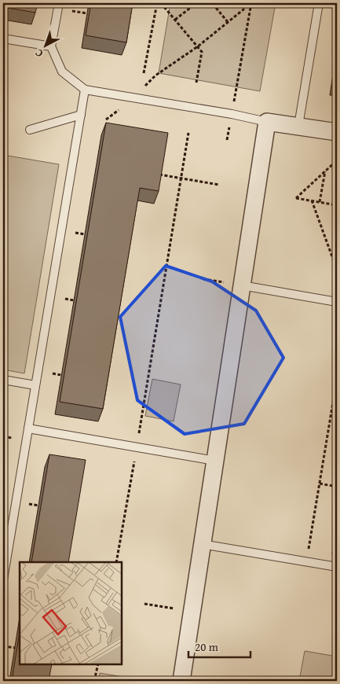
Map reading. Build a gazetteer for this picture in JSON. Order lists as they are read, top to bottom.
{
  "scale_bar": "20 m",
  "north": "bottom left"
}
